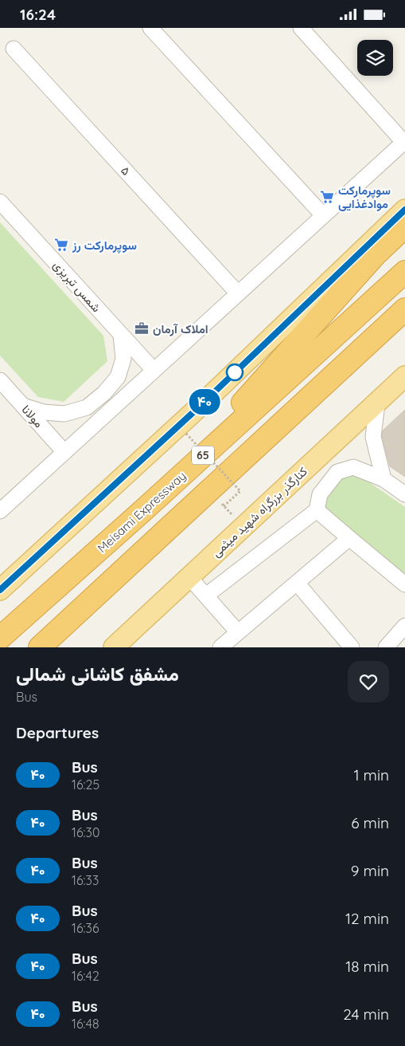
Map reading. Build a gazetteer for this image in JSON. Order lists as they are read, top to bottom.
{
  "streets": {
    "highway": ["65", "Meisami Expressway"],
    "main road": ["کنارگذر بزرگراه شهید میثمی"],
    "street": ["۵", "شمس تبریزی", "مولانا"]
  },
  "places": {
    "supermarket": ["سوپرمارکت موادغذایی", "سوپرمارکت رز"],
    "office": ["املاک آرمان"]
  },
  "lines": ["bus line ۴۰"],
  "page": {
    "status": "16:24",
    "on_map": "۴۰",
    "heading": [
      ["مشفق کاشانی شمالی", "Bus"],
      "Departures"
    ],
    "list": [
      {
        "mark": "۴۰",
        "name": "Bus",
        "note": "16:25",
        "value": "1 min"
      },
      {
        "mark": "۴۰",
        "name": "Bus",
        "note": "16:30",
        "value": "6 min"
      },
      {
        "mark": "۴۰",
        "name": "Bus",
        "note": "16:33",
        "value": "9 min"
      },
      {
        "mark": "۴۰",
        "name": "Bus",
        "note": "16:36",
        "value": "12 min"
      },
      {
        "mark": "۴۰",
        "name": "Bus",
        "note": "16:42",
        "value": "18 min"
      },
      {
        "mark": "۴۰",
        "name": "Bus",
        "note": "16:48",
        "value": "24 min"
      }
    ]
  }
}
